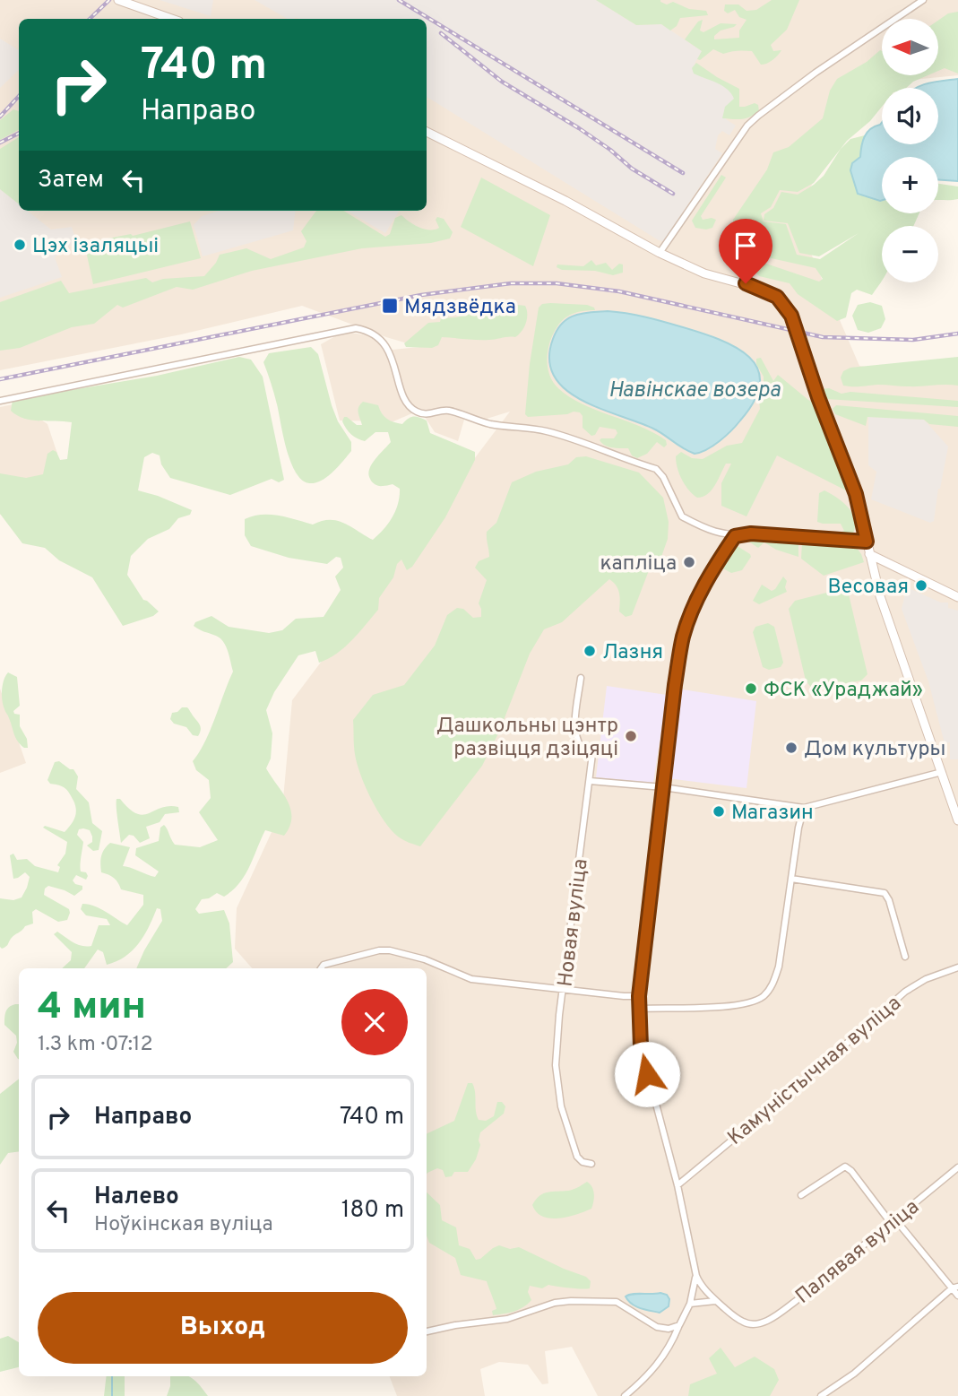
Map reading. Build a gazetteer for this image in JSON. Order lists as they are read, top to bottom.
{
  "streets": {
    "street": ["Новая вуліца", "Камуністычная вуліца", "Палявая вуліца"]
  },
  "water": ["Навінскае возера"],
  "places": {
    "other": [
      "Цэх ізаляцыі",
      "капліца",
      "Весовая",
      "Лазня",
      "ФСК «Ураджай»",
      "Дашкольны цэнтр развіцця дзіцяці",
      "Дом культуры",
      "Магазин"
    ],
    "transit": ["Мядзвёдка"]
  },
  "north": "left",
  "page": {
    "map_buttons": ["+", "−"],
    "turn": ["740 m", "Направо"],
    "then": "Затем",
    "heading": ["4 мин", "1.3 km · 07:12"],
    "list": [
      {
        "name": "Направо",
        "value": "740 m"
      },
      {
        "name": "Налево",
        "note": "Ноўкінская вуліца",
        "value": "180 m"
      }
    ],
    "buttons": "Выход"
  }
}
